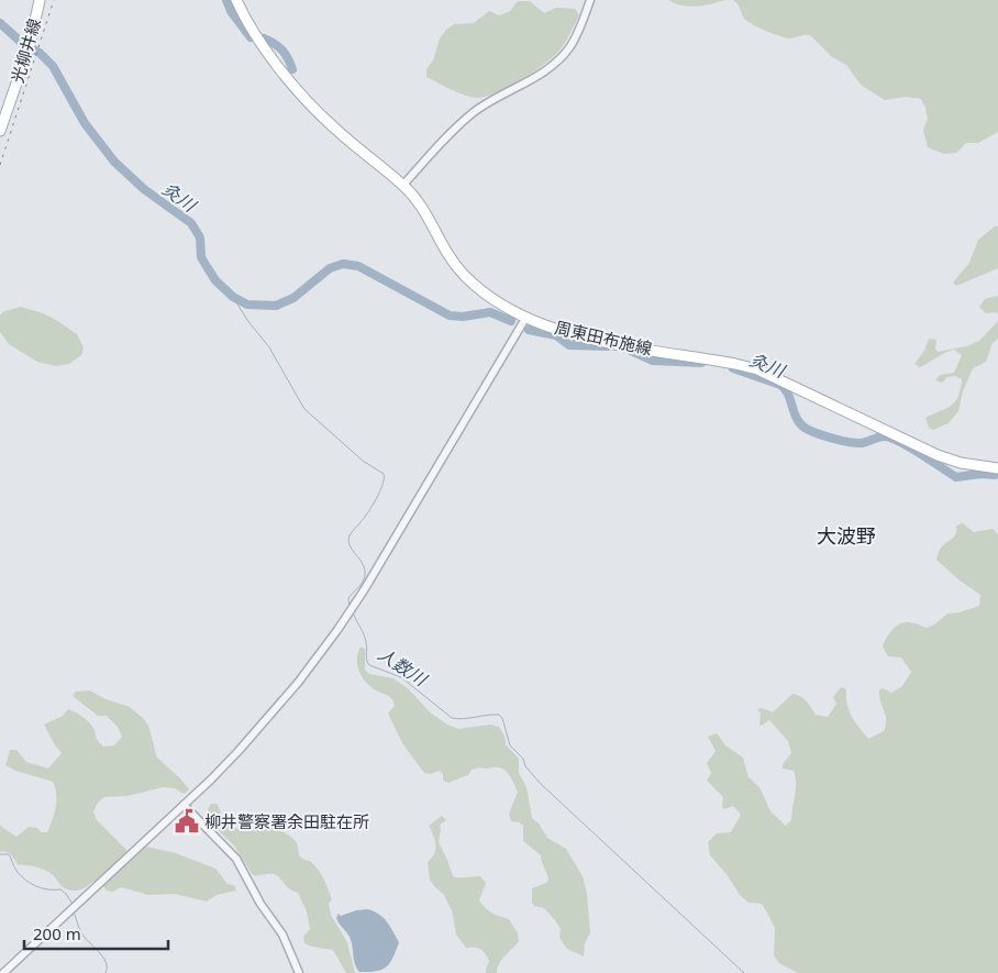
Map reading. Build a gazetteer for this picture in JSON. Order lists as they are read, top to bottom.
{
  "streets": {
    "main road": ["光柳井線", "周東田布施線"]
  },
  "districts": ["大波野"],
  "water": ["灸川", "人数川"],
  "places": {
    "public building": ["柳井警察署余田駐在所"]
  },
  "scale_bar": "200 m"
}
